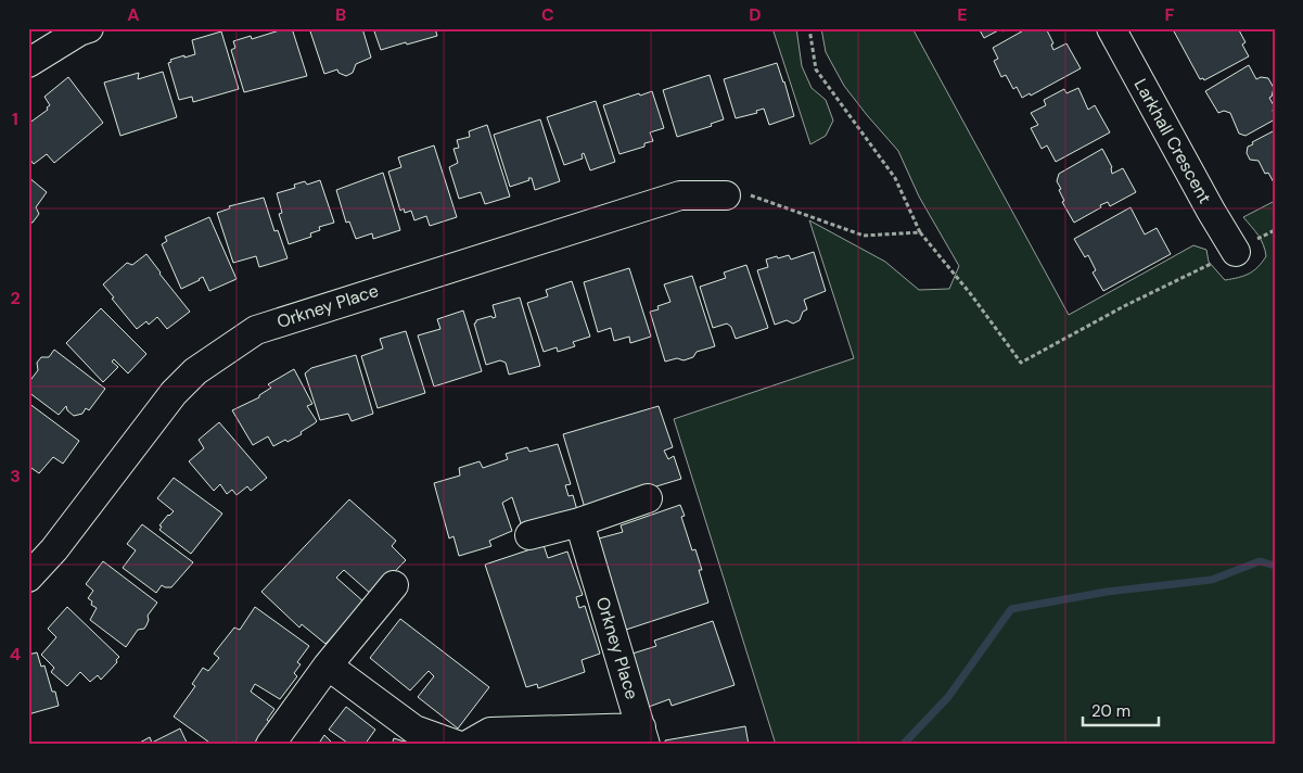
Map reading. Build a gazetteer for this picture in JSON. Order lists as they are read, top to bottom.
{
  "streets": {
    "street": ["Larkhall Crescent", "Orkney Place"]
  },
  "scale_bar": "20 m",
  "grid": {
    "columns": [
      "A",
      "B",
      "C",
      "D",
      "E",
      "F"
    ],
    "rows": [
      "1",
      "2",
      "3",
      "4"
    ]
  }
}
